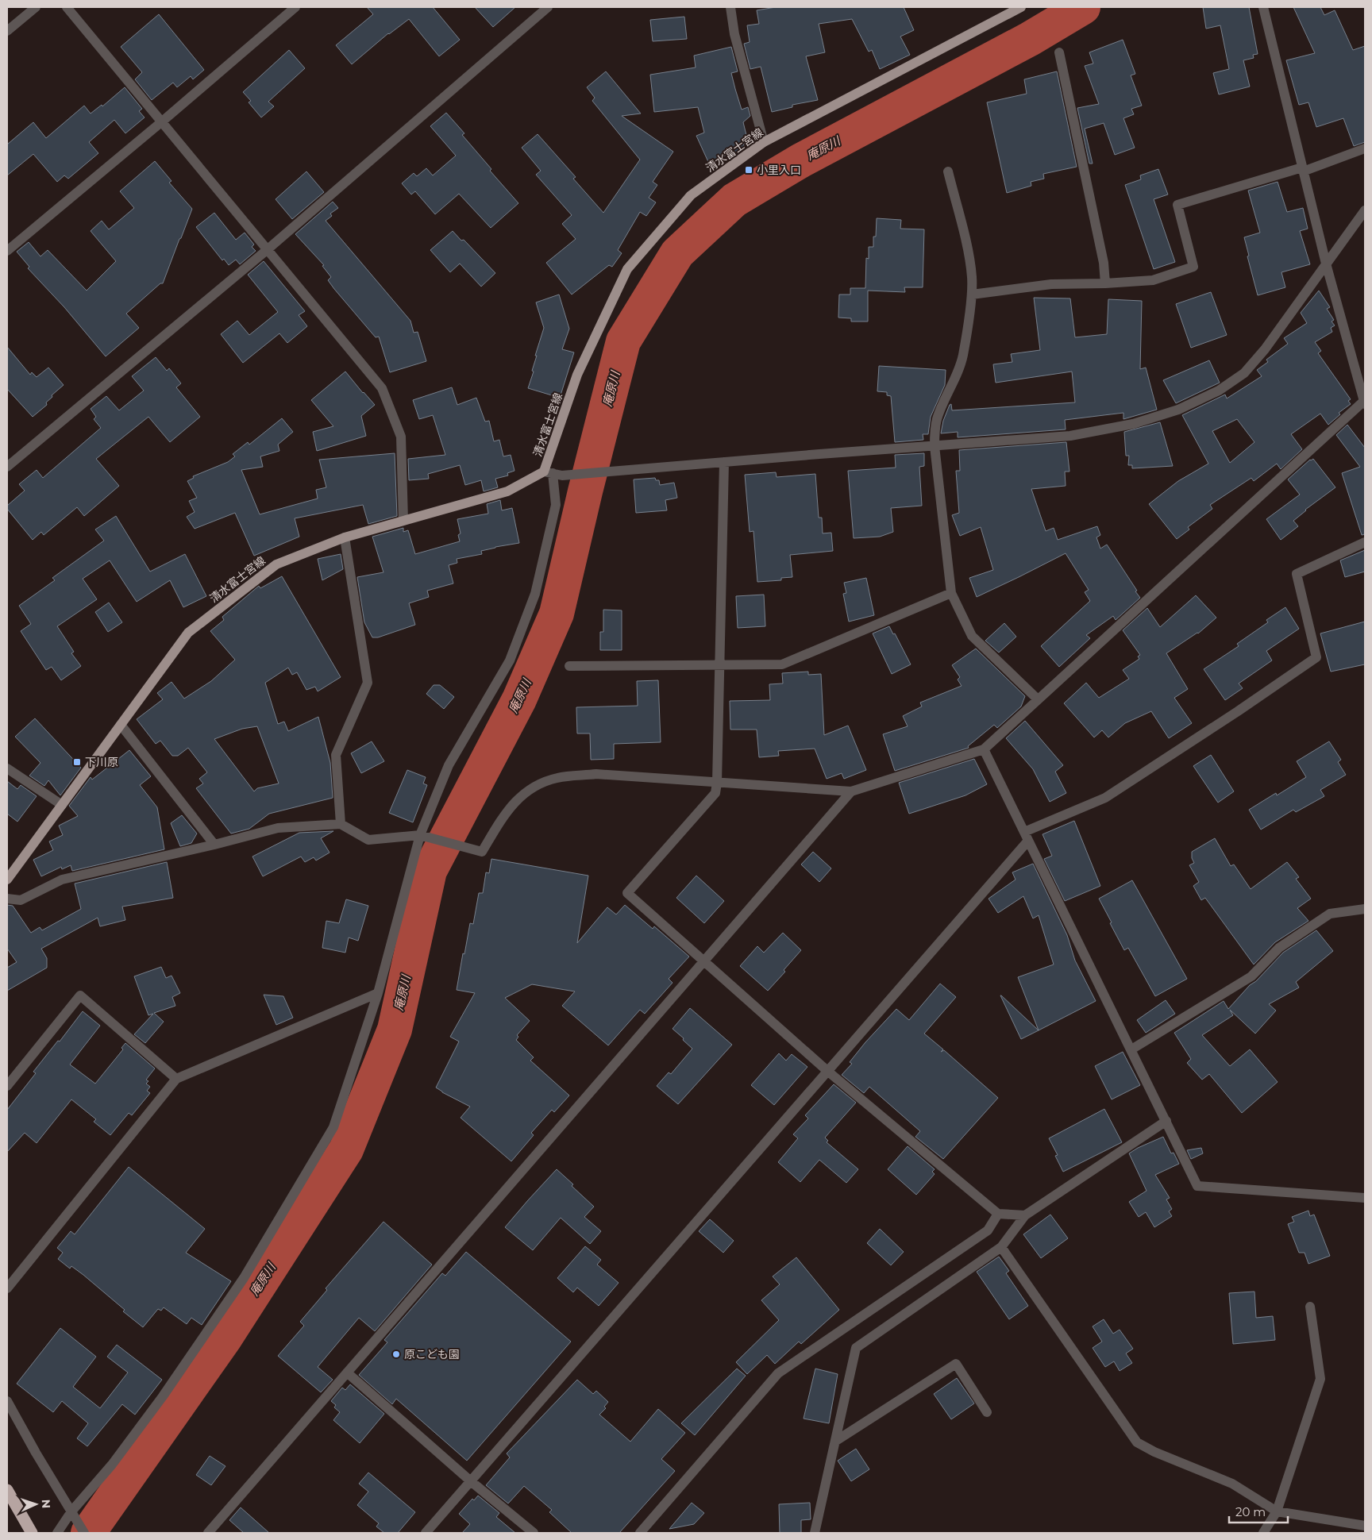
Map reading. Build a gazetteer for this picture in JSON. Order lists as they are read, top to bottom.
{
  "streets": {
    "main road": ["清水富士宮線"]
  },
  "water": ["庵原川"],
  "places": {
    "transit": ["小里入口", "下川原"],
    "other": ["原こども園"]
  },
  "scale_bar": "20 m",
  "north": "right"
}
